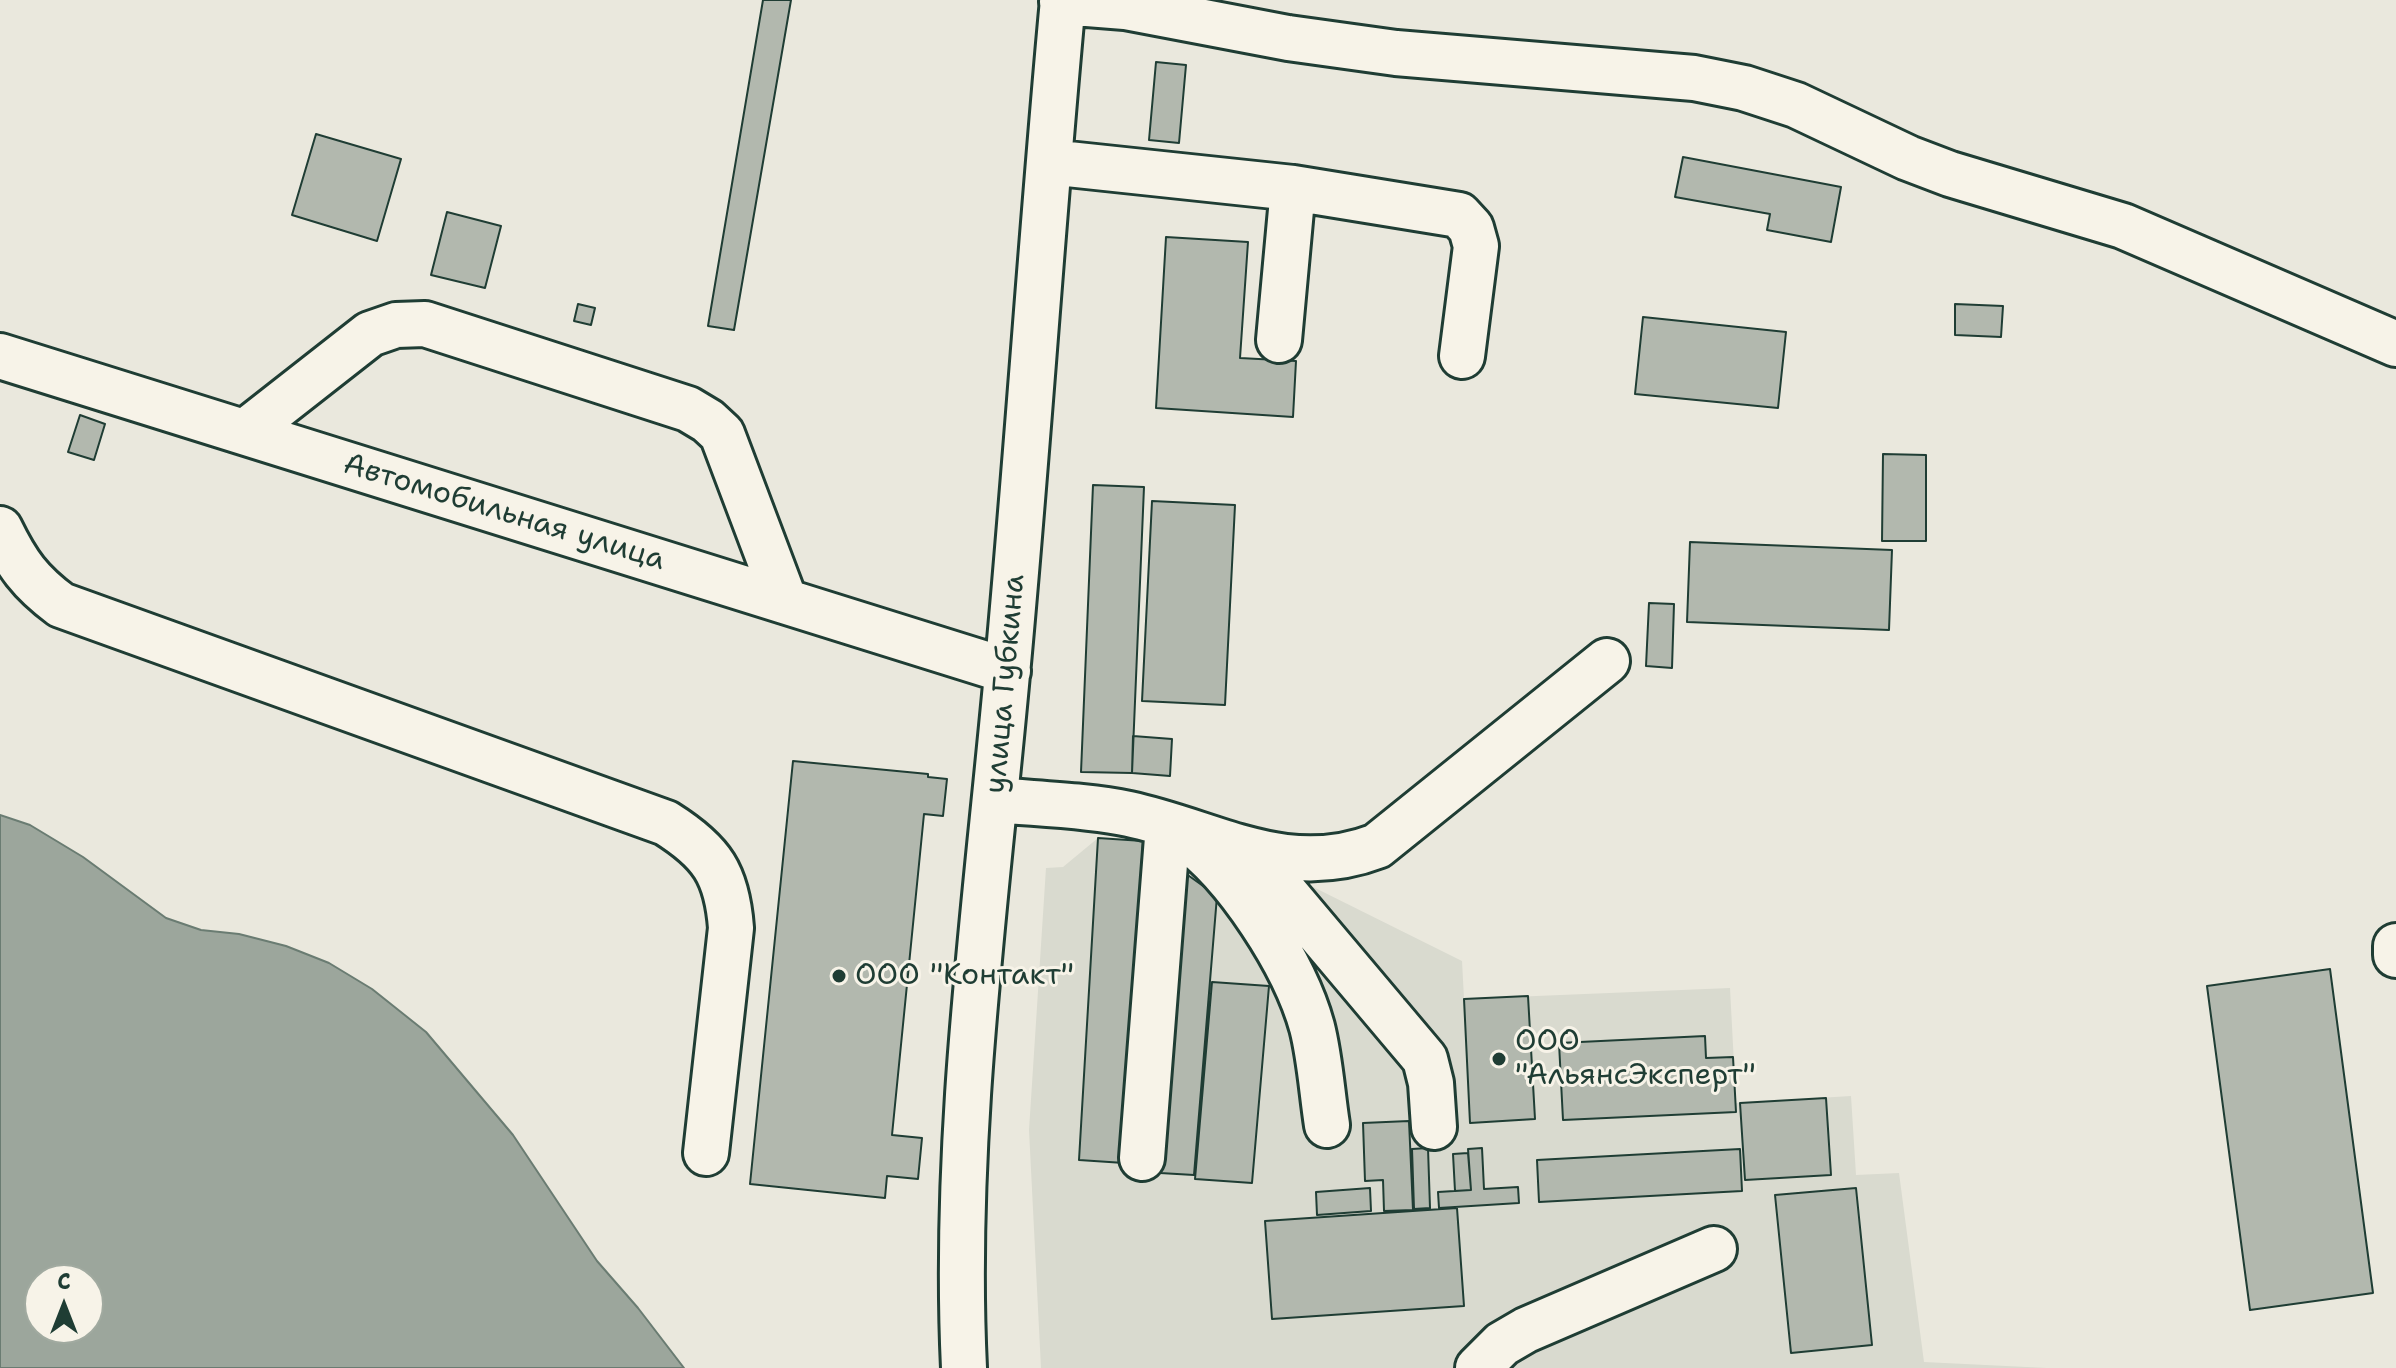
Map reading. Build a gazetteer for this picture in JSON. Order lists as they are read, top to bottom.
{
  "streets": {
    "street": ["Автомобильная улица", "улица Губкина"]
  },
  "crossings": [
    ["Автомобильная улица", "улица Губкина"]
  ],
  "places": ["ООО \"Контакт\"", "ООО \"АльянсЭксперт\""],
  "north": "top"
}
